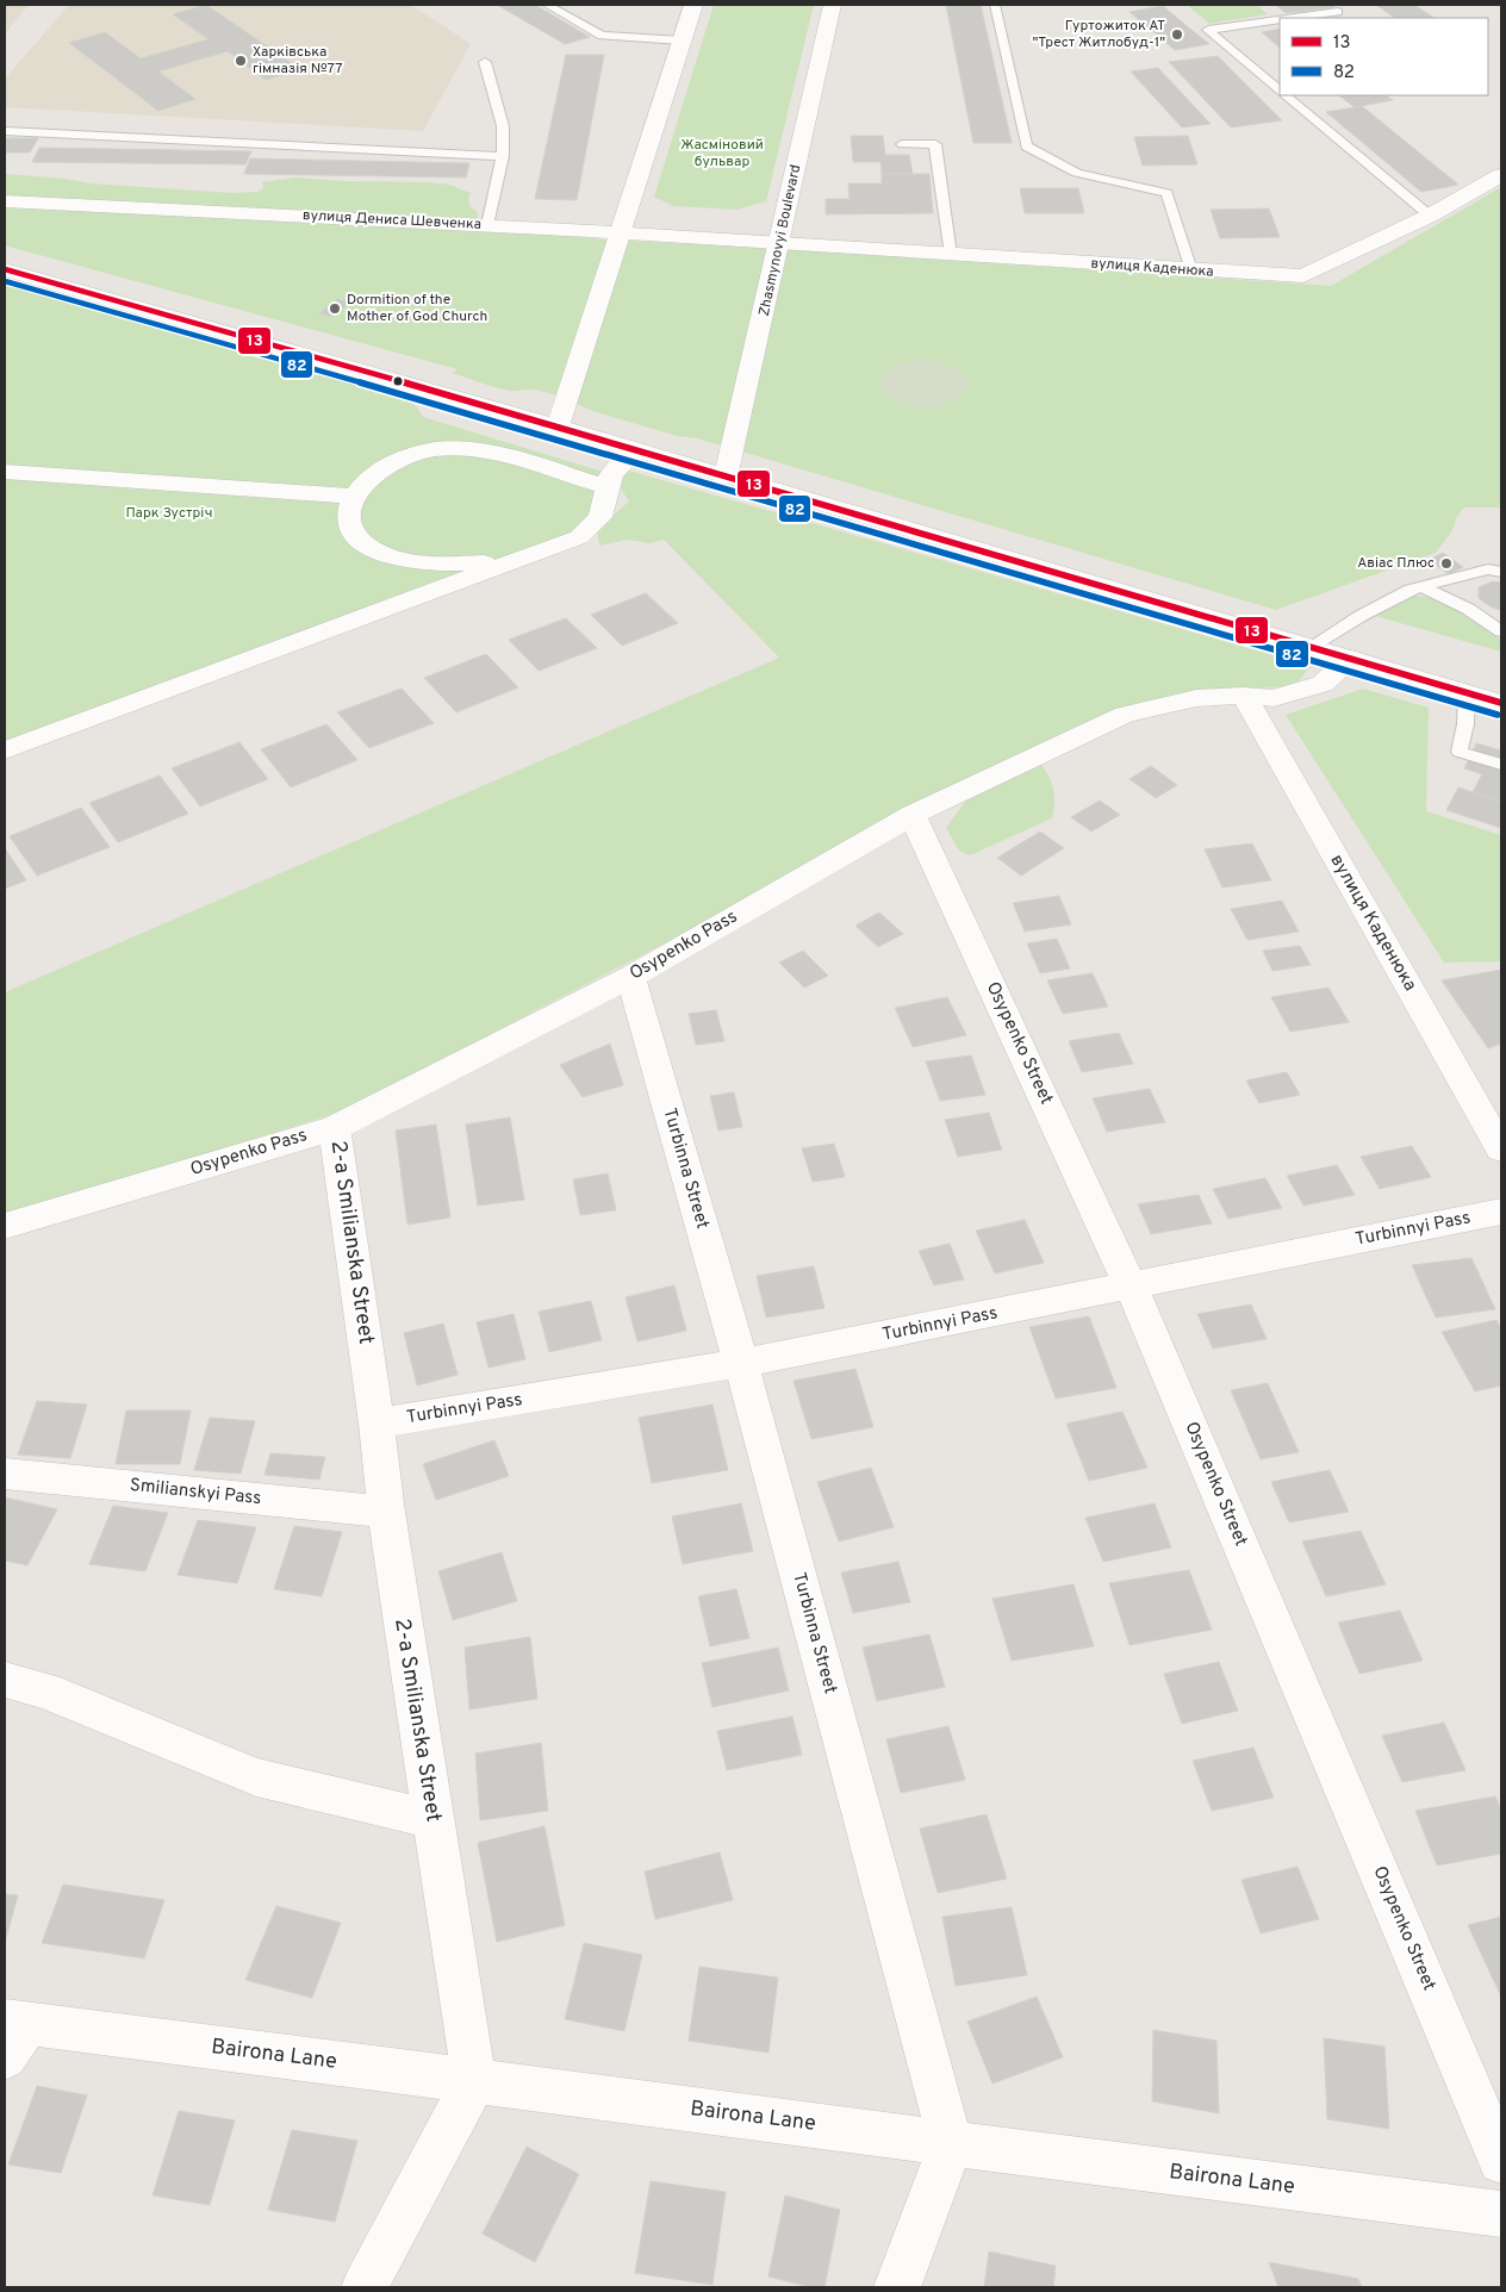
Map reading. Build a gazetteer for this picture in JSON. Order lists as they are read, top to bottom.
{
  "streets": {
    "street": [
      "вулиця Дениса Шевченка",
      "Zhasmynovyi Boulevard",
      "вулиця Каденюка",
      "Osypenko Pass",
      "Osypenko Street",
      "Turbinna Street",
      "Turbinnyi Pass",
      "2-a Smilianska Street",
      "Smilianskyi Pass",
      "Bairona Lane"
    ]
  },
  "crossings": [
    ["вулиця Дениса Шевченка", "Zhasmynovyi Boulevard"],
    ["вулиця Дениса Шевченка", "вулиця Каденюка"],
    ["Zhasmynovyi Boulevard", "вулиця Каденюка"],
    ["вулиця Каденюка", "Osypenko Pass"],
    ["Osypenko Pass", "Osypenko Street"],
    ["Osypenko Pass", "Turbinna Street"],
    ["Osypenko Pass", "2-a Smilianska Street"],
    ["Osypenko Street", "Turbinnyi Pass"],
    ["Turbinna Street", "Turbinnyi Pass"],
    ["Turbinna Street", "Bairona Lane"],
    ["Turbinnyi Pass", "2-a Smilianska Street"],
    ["2-a Smilianska Street", "Smilianskyi Pass"],
    ["2-a Smilianska Street", "Bairona Lane"]
  ],
  "parks": ["Жасміновий бульвар", "Парк Зустріч"],
  "places": [
    "Гуртожиток АТ \"Трест Житлобуд-1\"",
    "Харківська гімназія №77",
    "Dormition of the Mother of God Church",
    "Авіас Плюс"
  ],
  "lines": ["transit line 13", "transit line 82"],
  "legend": ["13", "82"]
}
